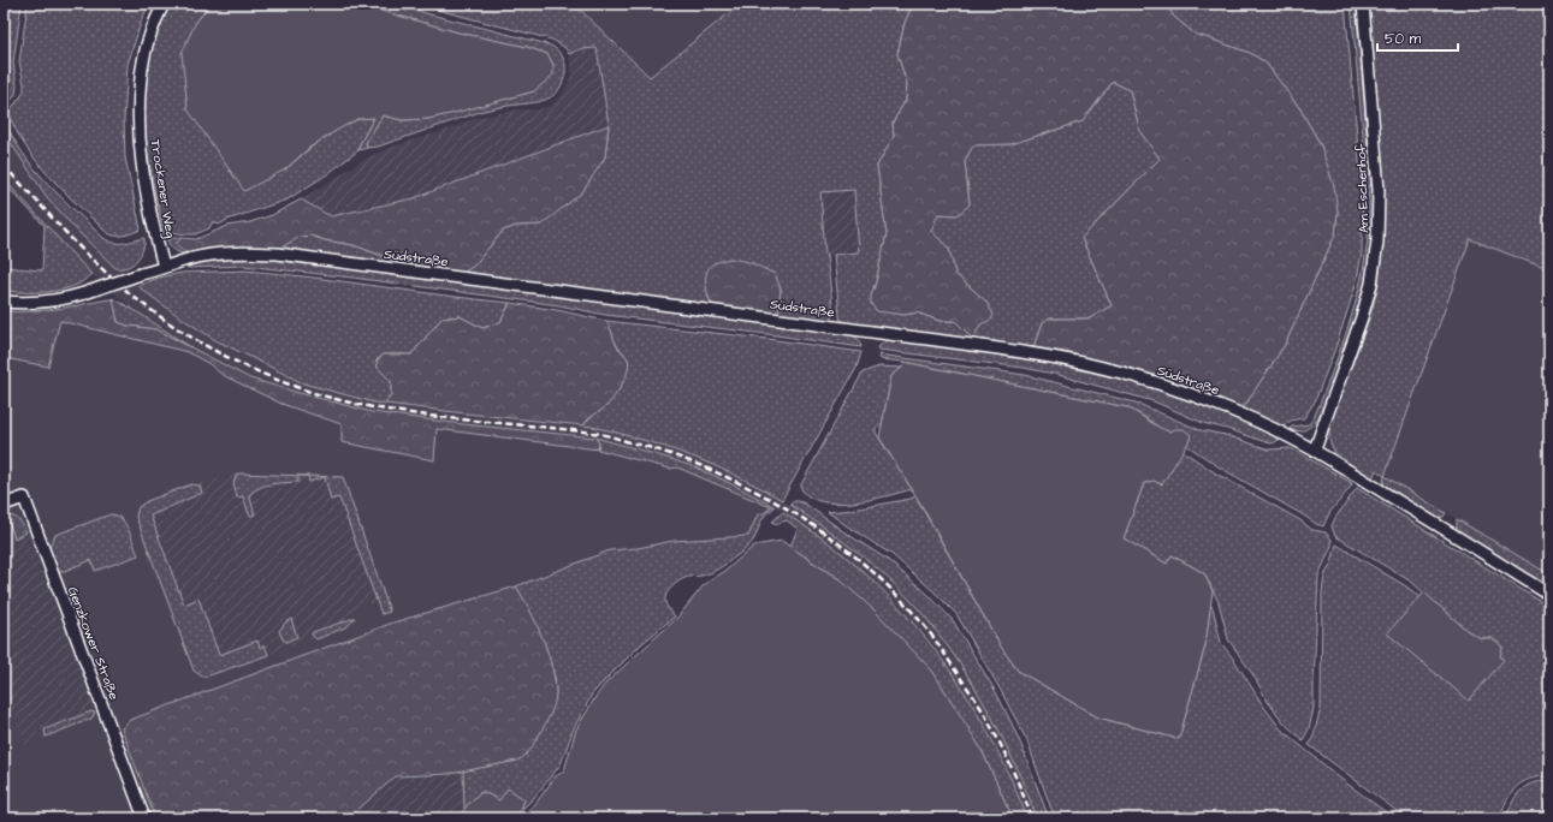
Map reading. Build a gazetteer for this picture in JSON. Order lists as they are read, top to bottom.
{
  "streets": {
    "street": [
      "Trockener Weg",
      "Am Eschenhof",
      "Südstraße",
      "Genzkower Straße"
    ]
  },
  "crossings": [
    ["Trockener Weg", "Südstraße"],
    ["Am Eschenhof", "Südstraße"]
  ],
  "scale_bar": "50 m"
}
